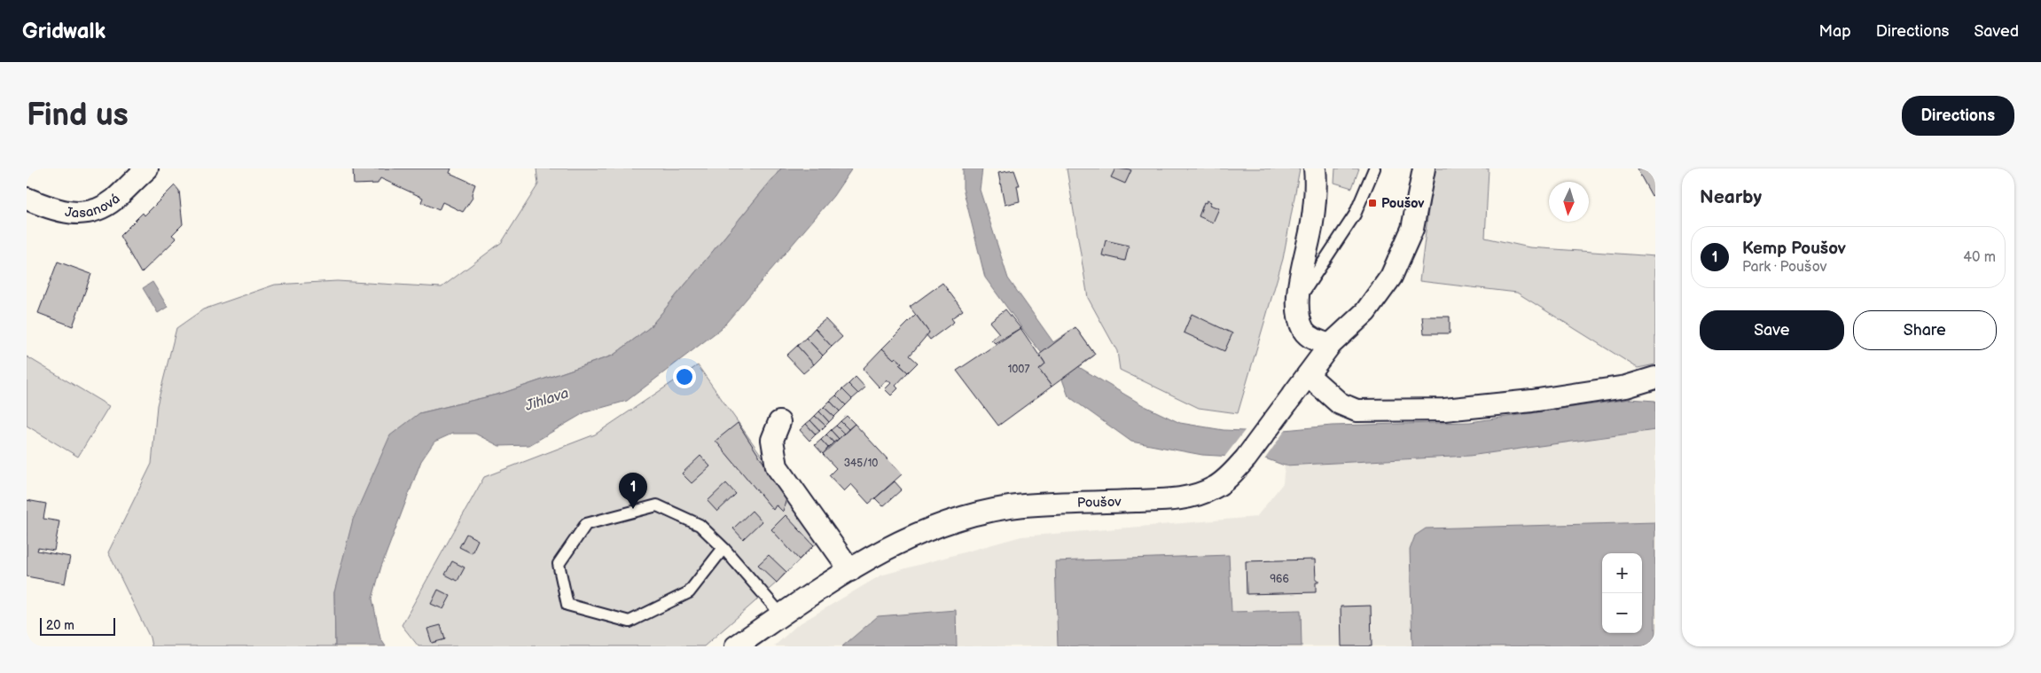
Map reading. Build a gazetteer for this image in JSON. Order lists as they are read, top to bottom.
{
  "streets": {
    "street": ["Jasanová", "Poušov"]
  },
  "water": ["Jihlava"],
  "places": {
    "transit": ["Poušov"]
  },
  "house_numbers": ["1007", "345/10", "966"],
  "scale_bar": "20 m",
  "north": "bottom",
  "page": {
    "header": "Gridwalk",
    "nav": ["Map", "Directions", "Saved"],
    "buttons": [
      "Directions",
      ["Save", "Share"]
    ],
    "title": "Find us",
    "heading": "Nearby",
    "list": [
      {
        "mark": "1",
        "name": "Kemp Poušov",
        "note": "Park · Poušov",
        "value": "40 m"
      }
    ],
    "pins": "1",
    "map_buttons": ["+", "−"],
    "scale": "20 m"
  }
}
